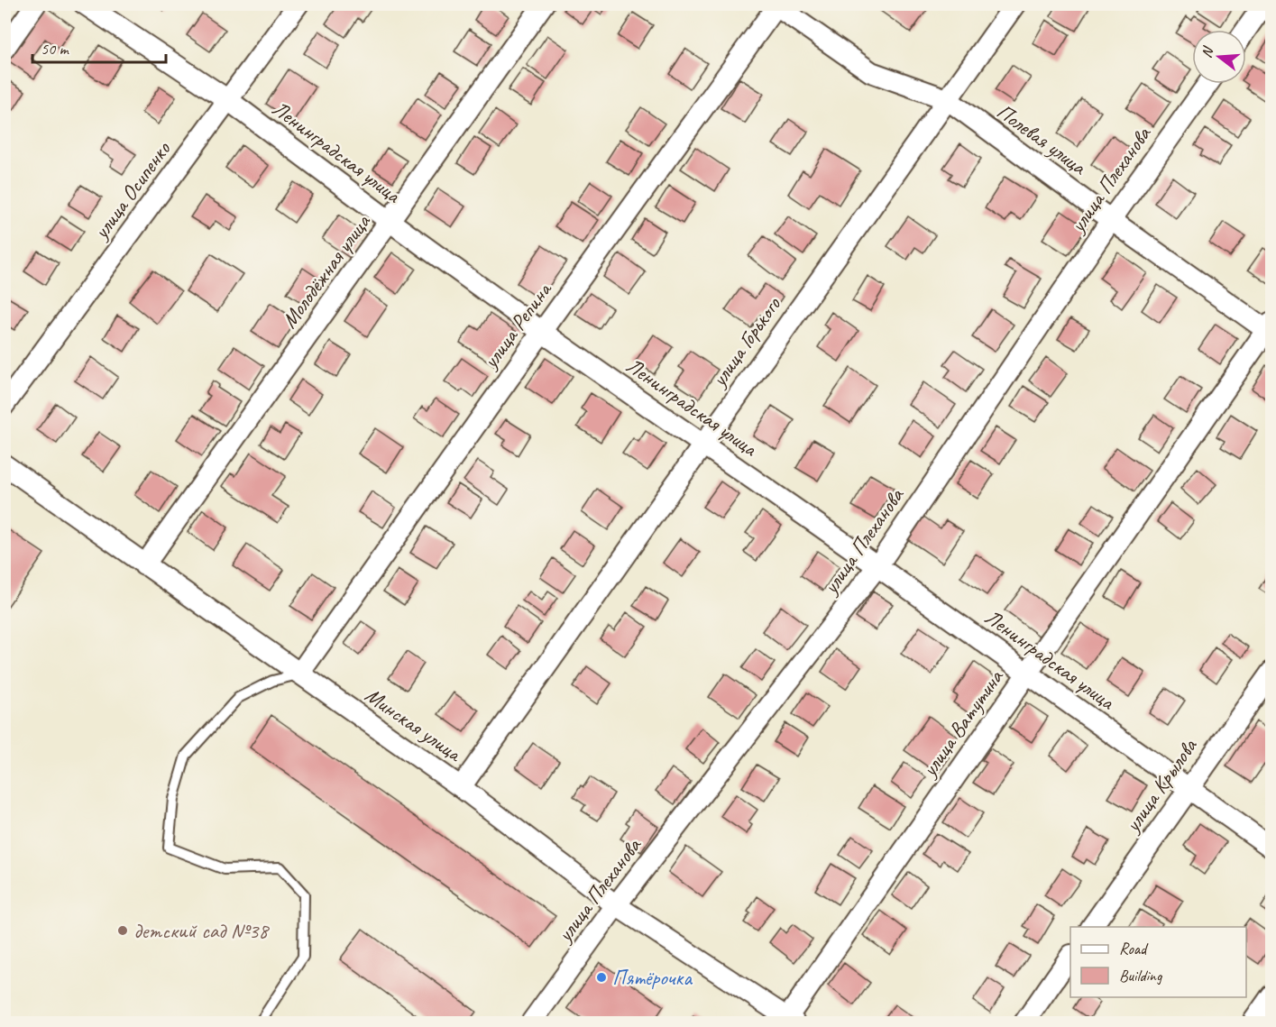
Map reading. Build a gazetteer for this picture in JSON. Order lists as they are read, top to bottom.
{
  "streets": {
    "street": [
      "Полевая улица",
      "Ленинградская улица",
      "улица Плеханова",
      "улица Осипенко",
      "Молодёжная улица",
      "улица Репина",
      "улица Горького",
      "улица Ватутина",
      "Минская улица",
      "улица Крылова"
    ]
  },
  "crossings": [
    ["Полевая улица", "улица Плеханова"],
    ["Полевая улица", "улица Репина"],
    ["Полевая улица", "улица Горького"],
    ["Полевая улица", "улица Ватутина"],
    ["Ленинградская улица", "улица Плеханова"],
    ["Ленинградская улица", "улица Осипенко"],
    ["Ленинградская улица", "Молодёжная улица"],
    ["Ленинградская улица", "улица Репина"],
    ["Ленинградская улица", "улица Горького"],
    ["Ленинградская улица", "улица Ватутина"],
    ["Ленинградская улица", "улица Крылова"],
    ["улица Плеханова", "Минская улица"],
    ["Молодёжная улица", "Минская улица"],
    ["улица Репина", "Минская улица"],
    ["улица Горького", "Минская улица"],
    ["улица Ватутина", "Минская улица"]
  ],
  "places": ["детский сад №38", "Пятёрочка"],
  "legend": ["Road", "Building"],
  "scale_bar": "50 m",
  "north": "left"
}
